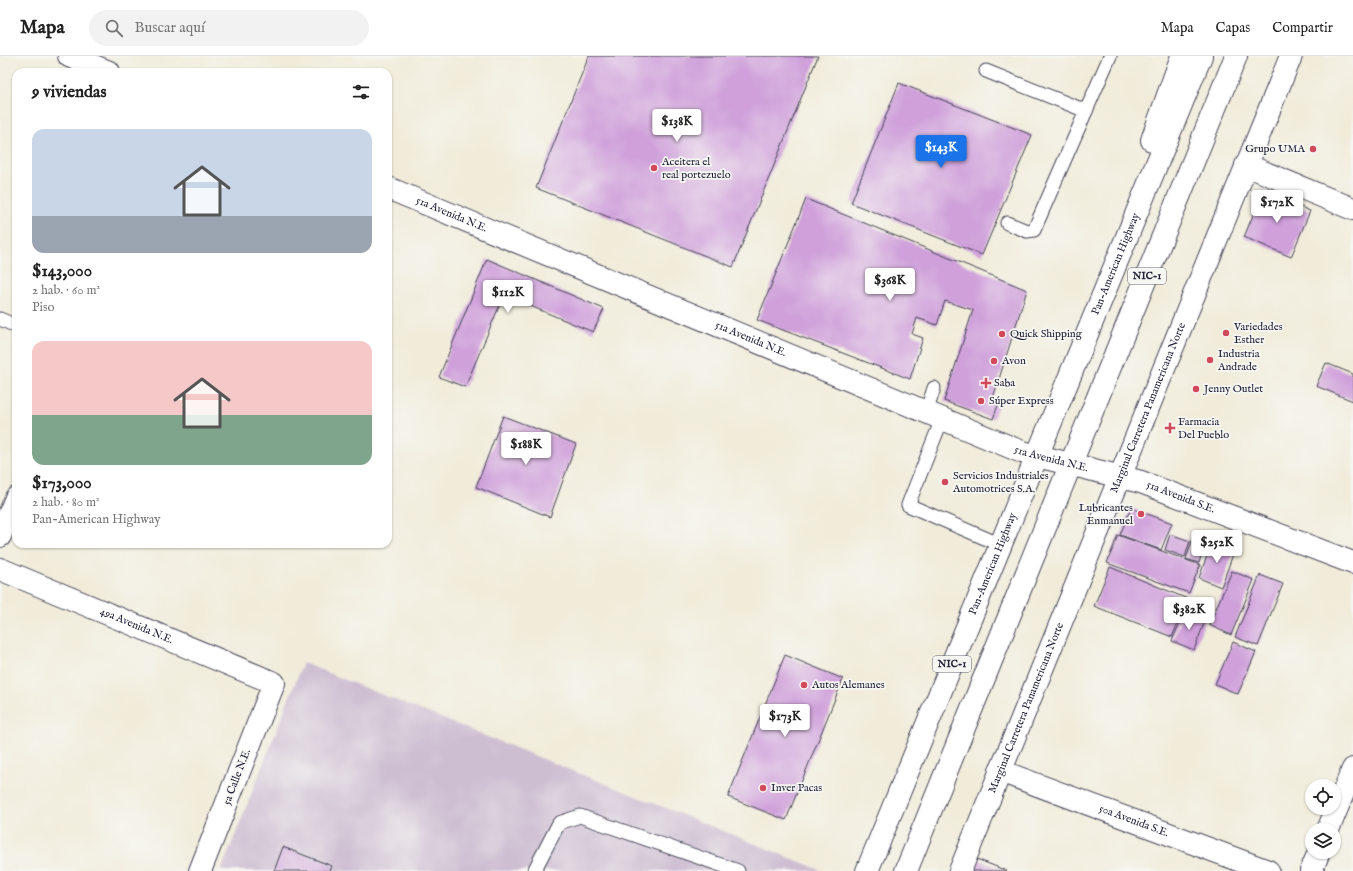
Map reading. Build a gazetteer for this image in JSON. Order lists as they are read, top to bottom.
{
  "streets": {
    "main road": [
      "51a Avenida N.E.",
      "Pan-American Highway",
      "NIC-1",
      "Marginal Carretera Panamericana Norte",
      "51a Avenida S.E.",
      "49a Avenida N.E.",
      "5a Calle N.E.",
      "50a Avenida S.E."
    ]
  },
  "crossings": [
    ["51a Avenida N.E.", "Pan-American Highway"],
    ["51a Avenida N.E.", "NIC-1"],
    ["51a Avenida N.E.", "Marginal Carretera Panamericana Norte"],
    ["51a Avenida N.E.", "51a Avenida S.E."],
    ["Marginal Carretera Panamericana Norte", "51a Avenida S.E."],
    ["Marginal Carretera Panamericana Norte", "50a Avenida S.E."],
    ["49a Avenida N.E.", "5a Calle N.E."]
  ],
  "places": {
    "other": [
      "Grupo UMA",
      "Aceitera el real portezuelo",
      "Variedades Esther",
      "Quick Shipping",
      "Industria Andrade",
      "Avon",
      "Jenny Outlet",
      "Súper Express",
      "Servicios Industriales Automotrices S.A.",
      "Lubricantes Enmanuel",
      "Autos Alemanes",
      "Inver Pacas"
    ],
    "health": ["Saba", "Farmacia Del Pueblo"]
  },
  "page": {
    "header": "Mapa",
    "search": "Buscar aquí",
    "nav": ["Mapa", "Capas", "Compartir"],
    "heading": "9 viviendas",
    "price": [
      "$138K",
      "$143K",
      "$172K",
      "$368K",
      "$112K",
      "$188K",
      "$252K",
      "$382K",
      "$173K"
    ],
    "list": [
      {
        "name": "$143,000",
        "note": "2 hab. · 60 m² · Piso"
      },
      {
        "name": "$173,000",
        "note": "2 hab. · 80 m² · Pan-American Highway"
      }
    ]
  }
}
